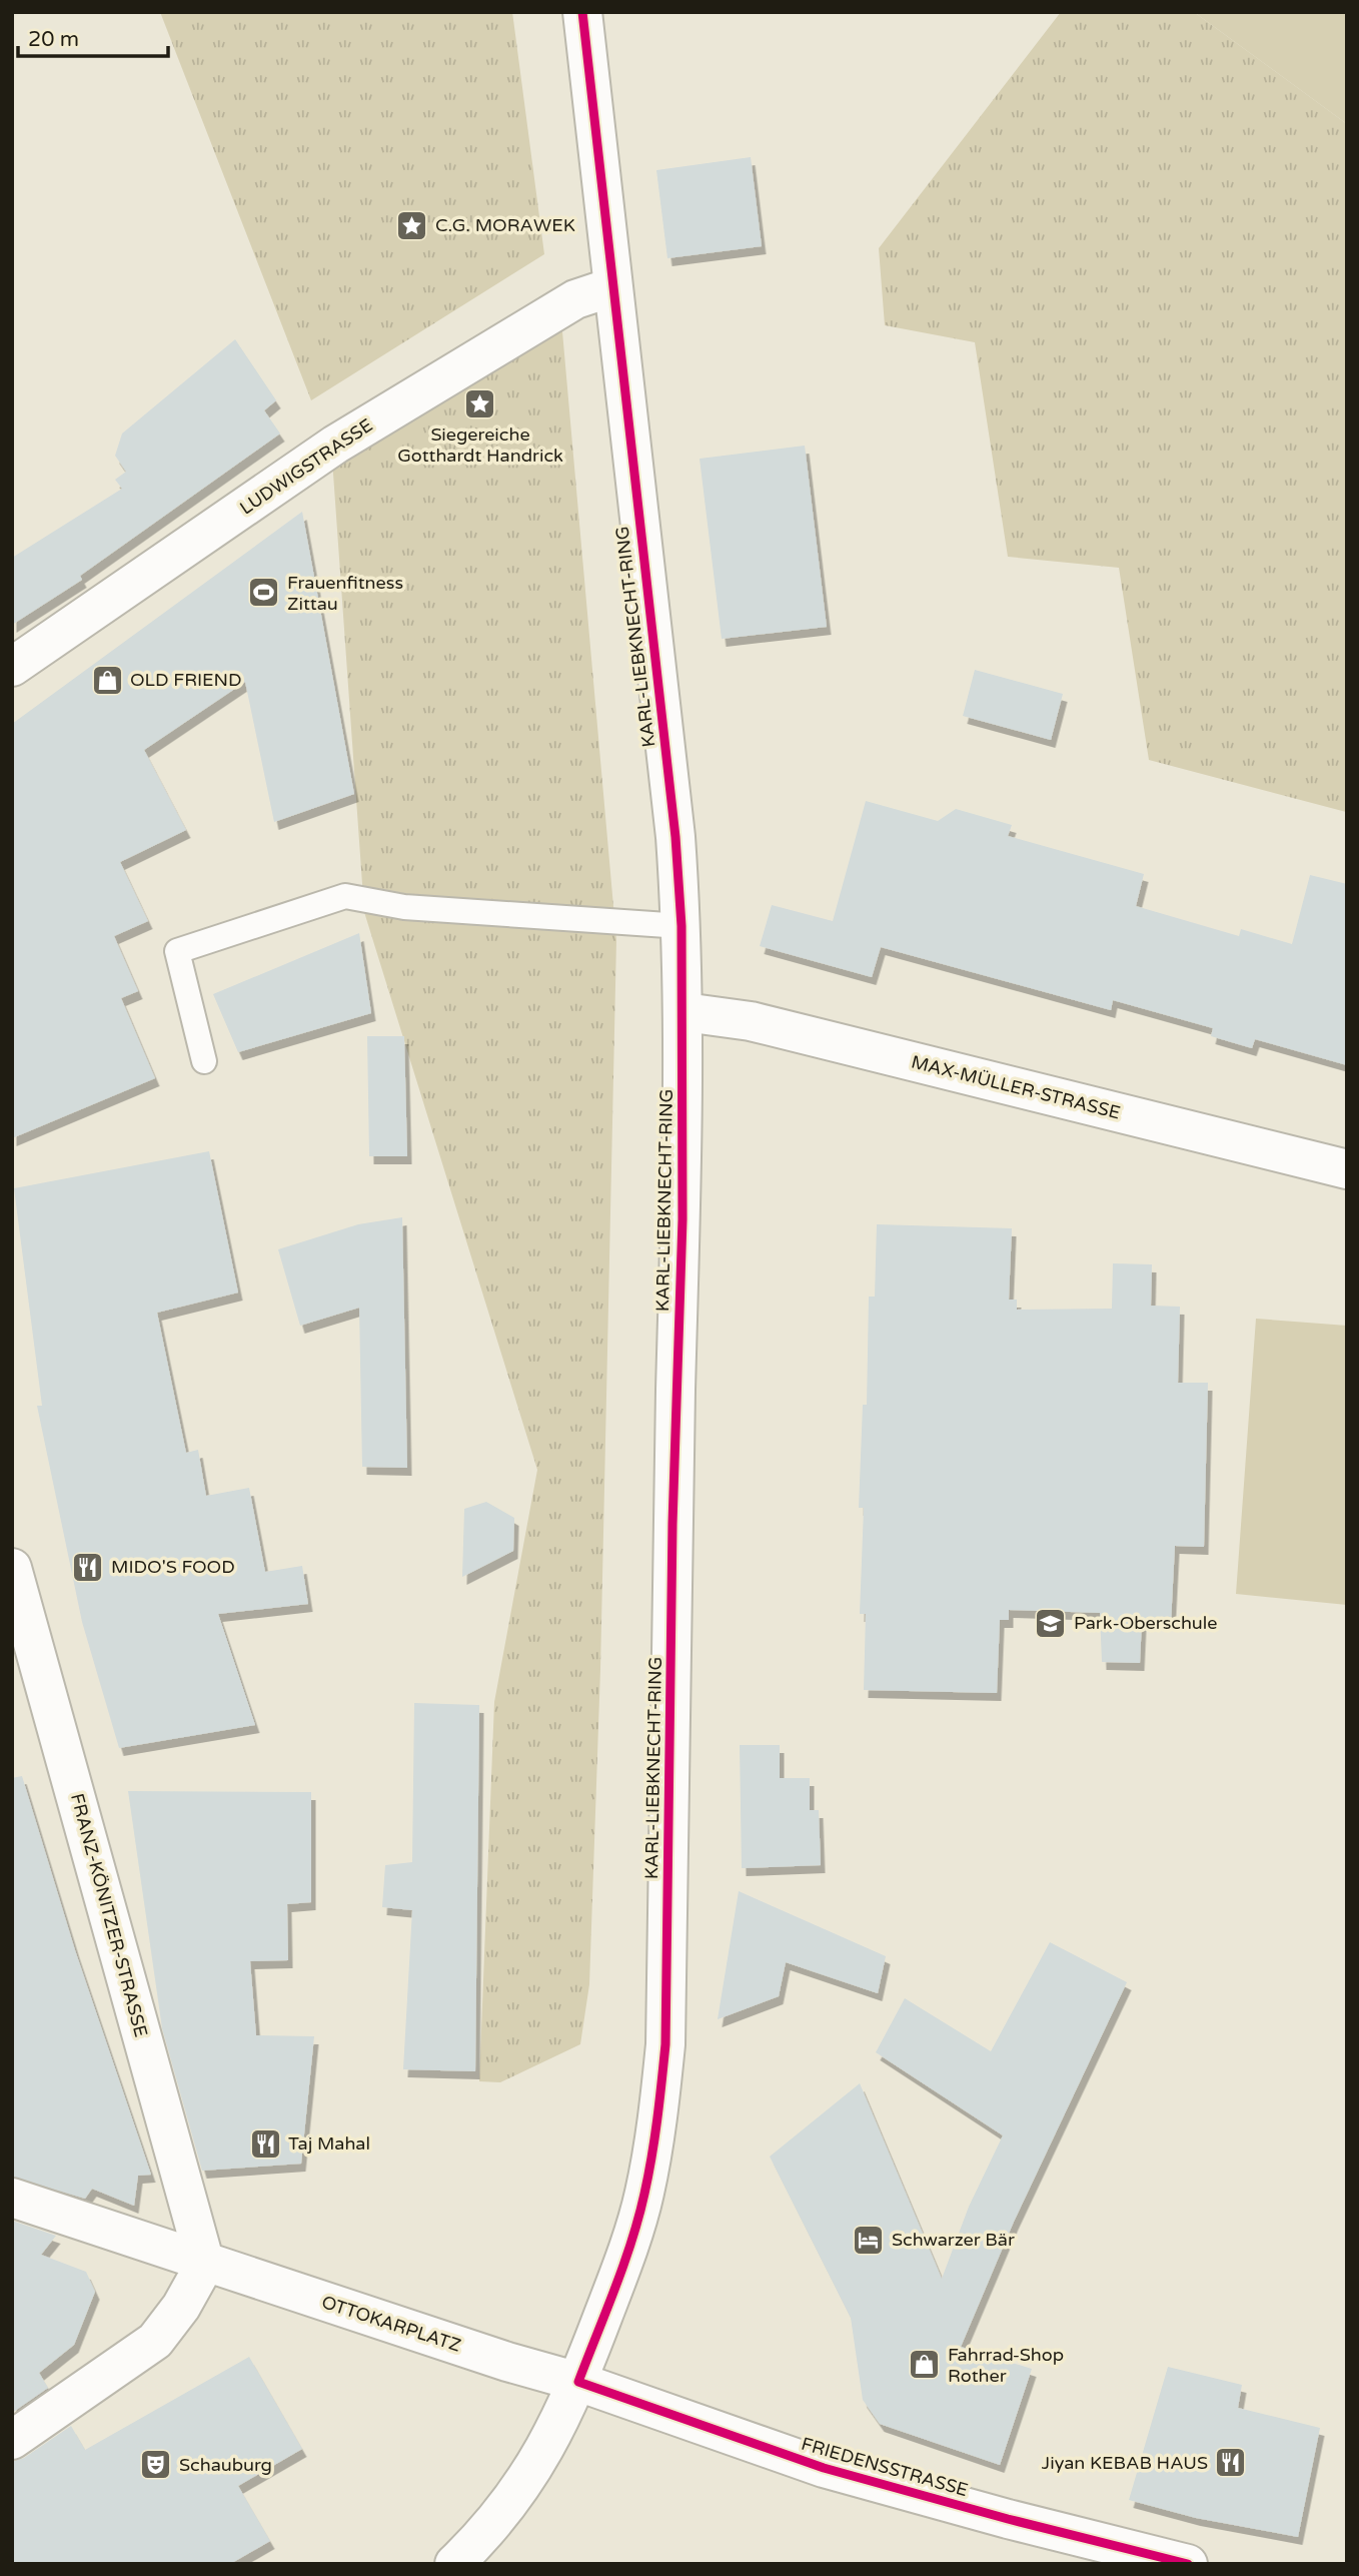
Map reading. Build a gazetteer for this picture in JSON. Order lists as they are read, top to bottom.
{
  "streets": {
    "main road": [
      "LUDWIGSTRASSE",
      "KARL-LIEBKNECHT-RING",
      "MAX-MÜLLER-STRASSE",
      "FRANZ-KÖNITZER-STRASSE",
      "OTTOKARPLATZ",
      "FRIEDENSSTRASSE"
    ]
  },
  "crossings": [
    ["LUDWIGSTRASSE", "KARL-LIEBKNECHT-RING"],
    ["KARL-LIEBKNECHT-RING", "MAX-MÜLLER-STRASSE"],
    ["KARL-LIEBKNECHT-RING", "OTTOKARPLATZ"],
    ["KARL-LIEBKNECHT-RING", "FRIEDENSSTRASSE"],
    ["FRANZ-KÖNITZER-STRASSE", "OTTOKARPLATZ"],
    ["OTTOKARPLATZ", "FRIEDENSSTRASSE"]
  ],
  "places": {
    "place": ["C.G. MORAWEK", "Siegereiche Gotthardt Handrick"],
    "sports": ["Frauenfitness Zittau"],
    "shop": ["OLD FRIEND", "Fahrrad-Shop Rother"],
    "restaurant": ["MIDO'S FOOD", "Taj Mahal", "Jiyan KEBAB HAUS"],
    "school or university": ["Park-Oberschule"],
    "hotel": ["Schwarzer Bär"],
    "theatre": ["Schauburg"]
  },
  "scale_bar": "20 m"
}
